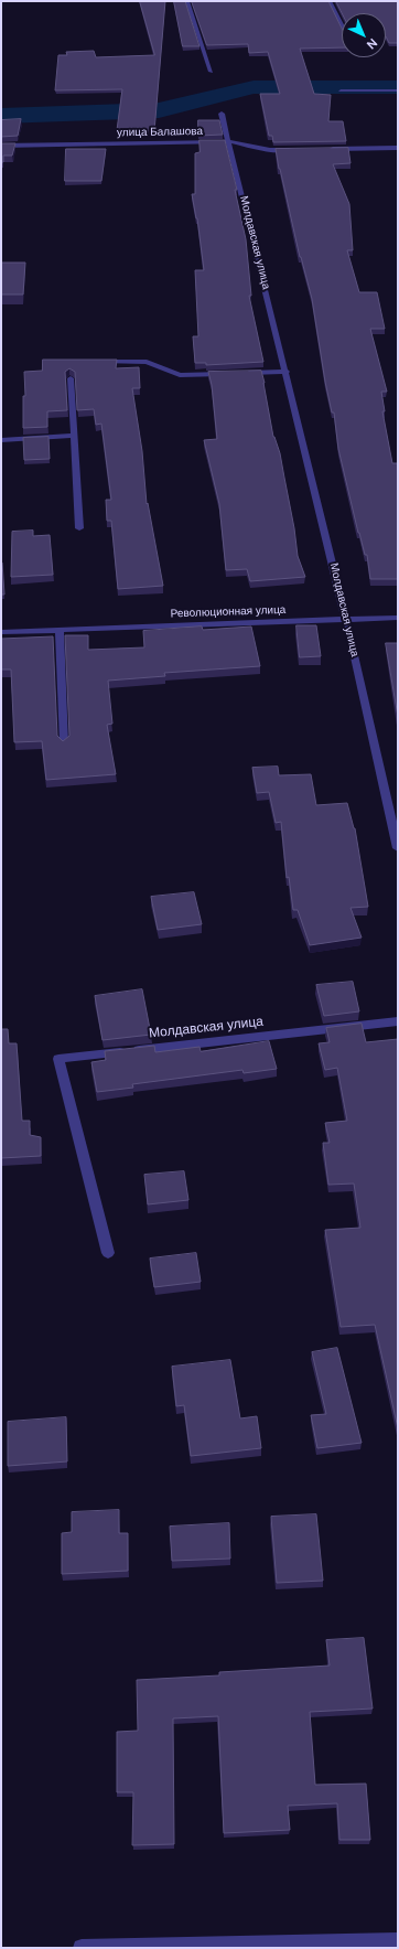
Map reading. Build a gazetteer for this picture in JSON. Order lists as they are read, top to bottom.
{
  "streets": {
    "street": ["улица Балашова", "Молдавская улица", "Революционная улица"]
  },
  "crossings": [
    ["улица Балашова", "Молдавская улица"],
    ["Молдавская улица", "Революционная улица"]
  ],
  "north": "bottom right"
}
